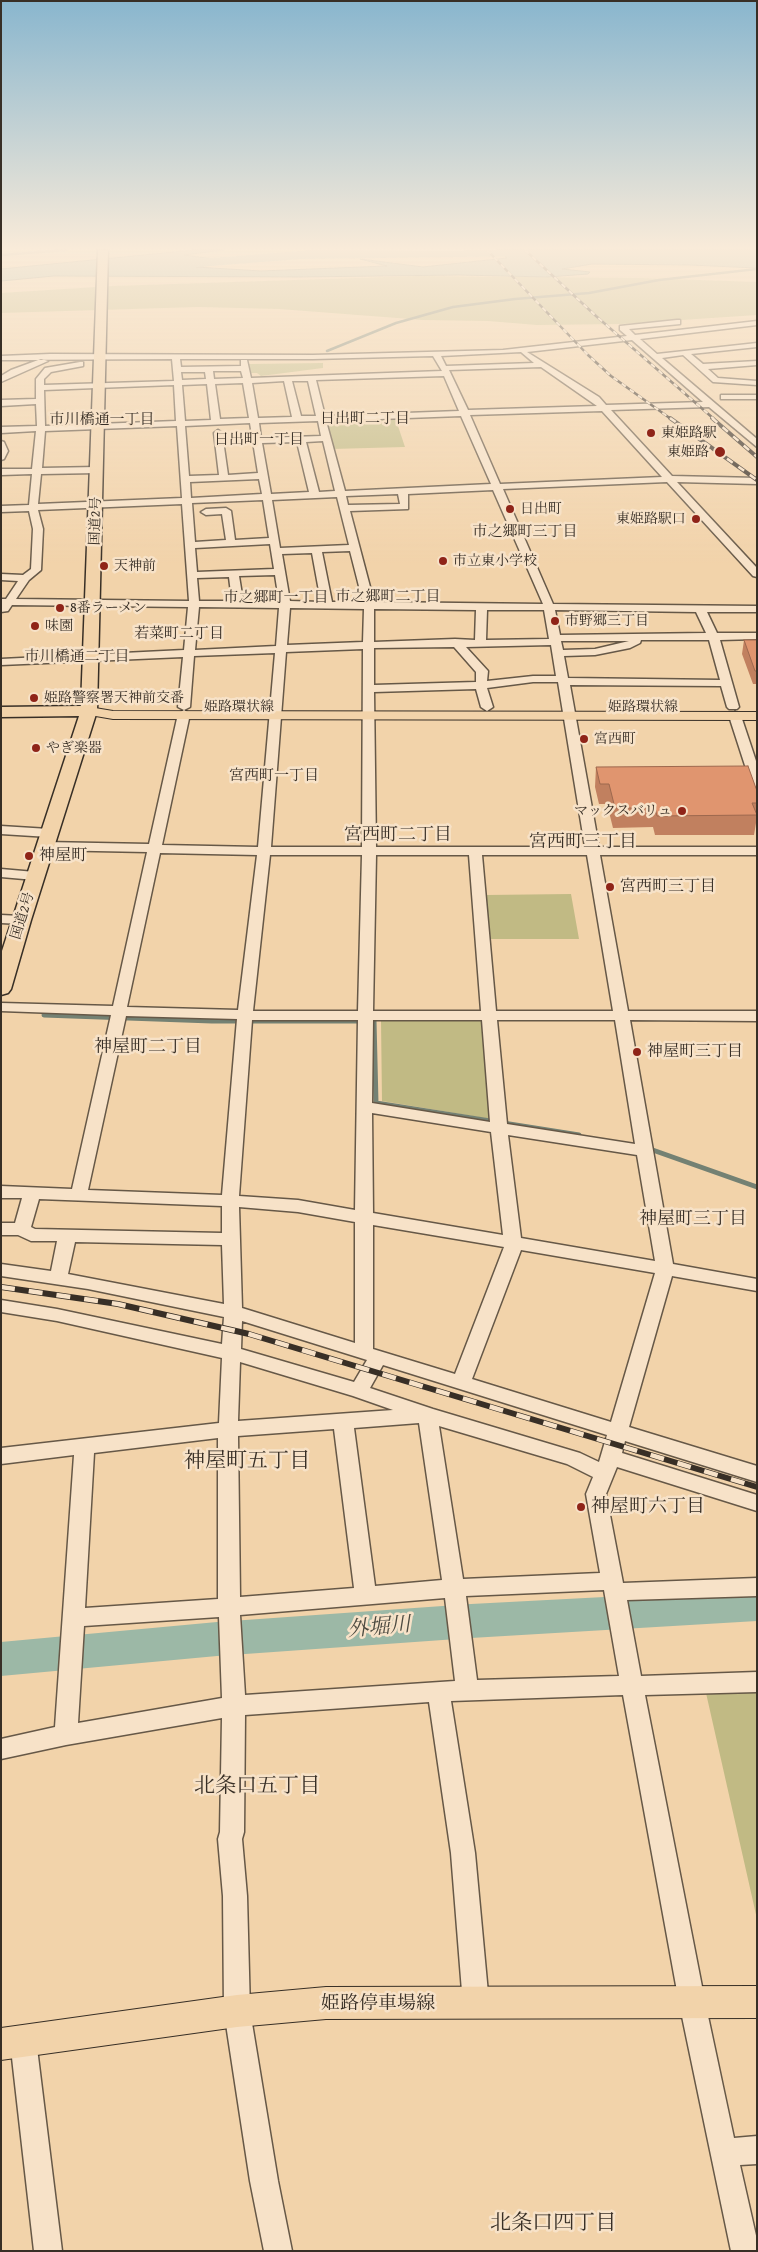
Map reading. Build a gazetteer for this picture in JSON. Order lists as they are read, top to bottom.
{
  "streets": {
    "highway": ["国道2号"],
    "main road": ["姫路環状線", "姫路停車場線"]
  },
  "crossings": [
    ["国道2号", "姫路環状線"]
  ],
  "districts": [
    "日出町二丁目",
    "市川橋通一丁目",
    "日出町一丁目",
    "市之郷町三丁目",
    "市之郷町二丁目",
    "市之郷町一丁目",
    "若菜町二丁目",
    "市川橋通二丁目",
    "宮西町一丁目",
    "宮西町二丁目",
    "宮西町三丁目",
    "神屋町二丁目",
    "神屋町三丁目",
    "神屋町五丁目",
    "北条口五丁目",
    "北条口四丁目"
  ],
  "water": ["外堀川"],
  "places": [
    "東姫路駅",
    "東姫路",
    "日出町",
    "東姫路駅口",
    "市立東小学校",
    "天神前",
    "8番ラーメン",
    "市野郷三丁目",
    "味園",
    "姫路警察署天神前交番",
    "宮西町",
    "やぎ楽器",
    "マックスバリュ",
    "神屋町",
    "宮西町三丁目",
    "神屋町三丁目",
    "神屋町六丁目"
  ]
}
